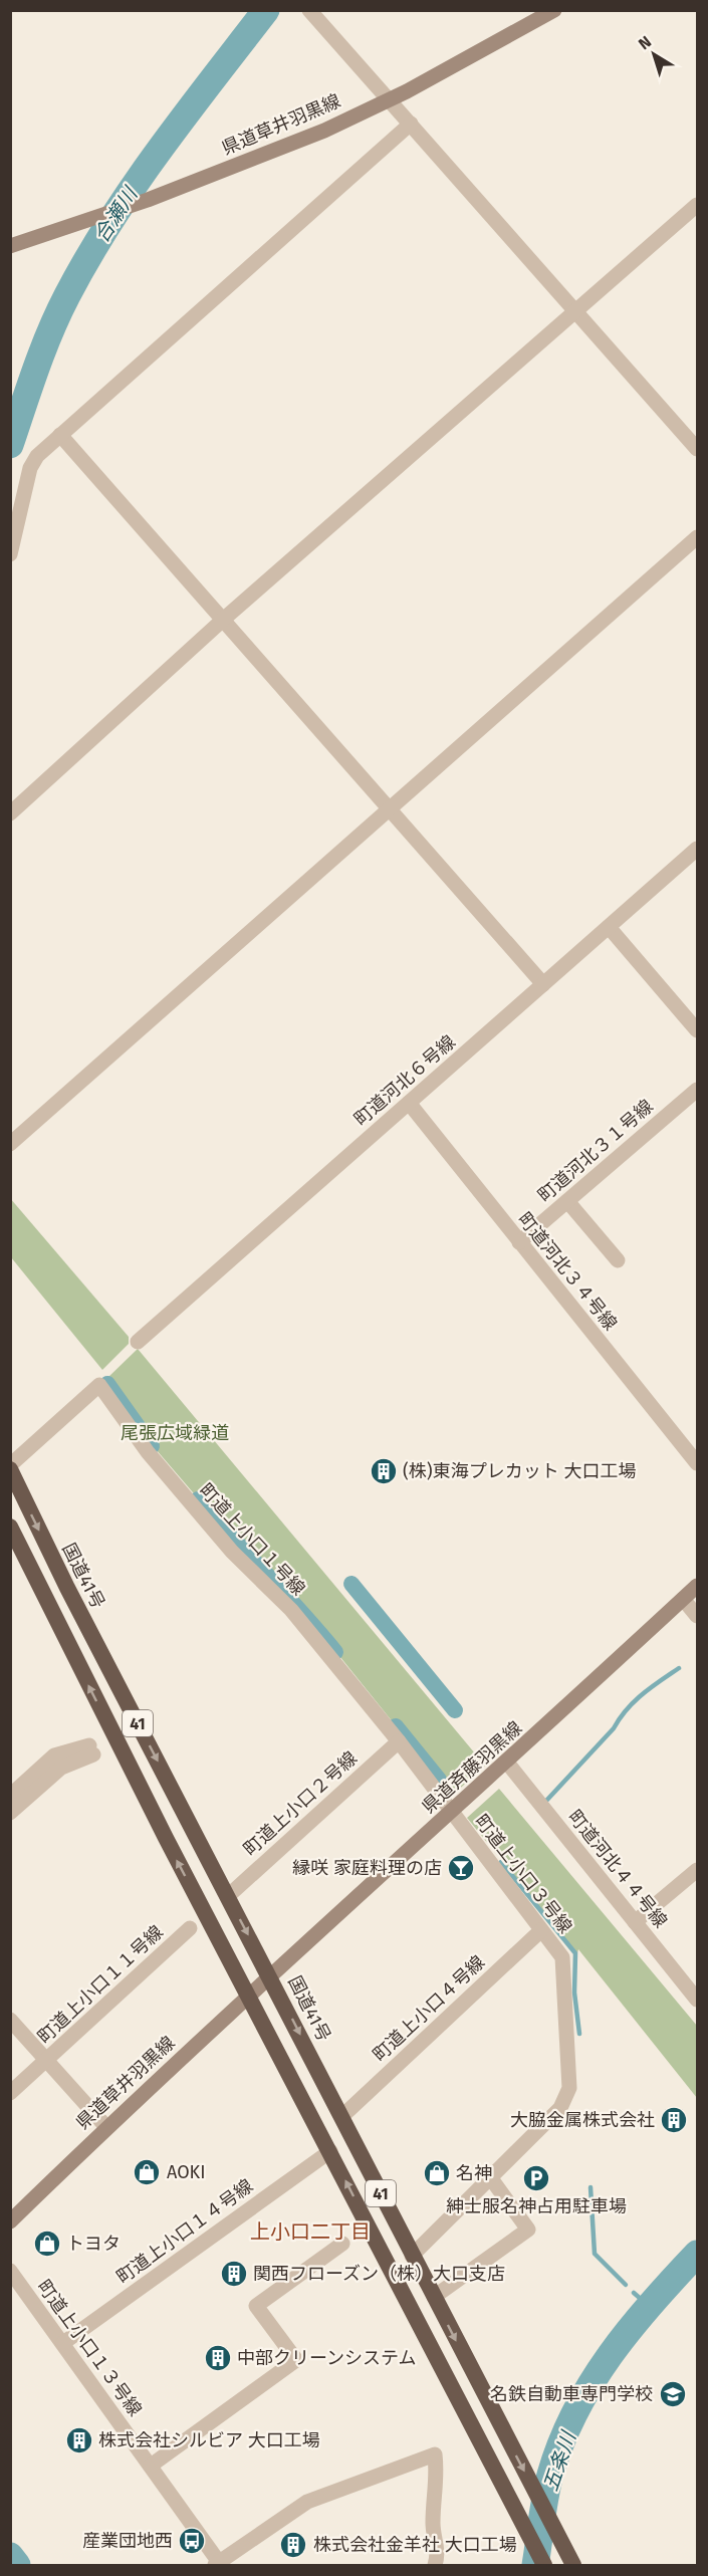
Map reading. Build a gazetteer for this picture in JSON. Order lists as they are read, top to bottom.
{
  "streets": {
    "highway": ["国道41号", "41"],
    "main road": ["県道草井羽黒線", "県道斉藤羽黒線"],
    "street": [
      "町道河北６号線",
      "町道河北３１号線",
      "町道河北３４号線",
      "町道上小口１号線",
      "町道上小口２号線",
      "町道河北４４号線",
      "町道上小口３号線",
      "町道上小口１１号線",
      "町道上小口４号線",
      "町道上小口１４号線",
      "町道上小口１３号線"
    ]
  },
  "crossings": [
    ["県道草井羽黒線", "国道41号"],
    ["県道草井羽黒線", "41"],
    ["県道草井羽黒線", "県道斉藤羽黒線"],
    ["町道河北６号線", "町道河北３４号線"],
    ["町道河北３１号線", "町道河北３４号線"],
    ["町道上小口１号線", "国道41号"],
    ["町道上小口１号線", "県道斉藤羽黒線"],
    ["町道上小口１号線", "町道上小口２号線"],
    ["町道上小口１号線", "町道上小口３号線"],
    ["国道41号", "県道斉藤羽黒線"],
    ["国道41号", "町道上小口２号線"],
    ["国道41号", "町道上小口３号線"],
    ["国道41号", "町道上小口４号線"],
    ["41", "町道上小口１４号線"],
    ["県道斉藤羽黒線", "町道河北４４号線"],
    ["県道斉藤羽黒線", "町道上小口３号線"],
    ["町道上小口３号線", "町道上小口４号線"],
    ["町道上小口１４号線", "町道上小口１３号線"]
  ],
  "districts": ["上小口二丁目"],
  "water": ["合瀬川", "五条川"],
  "parks": ["尾張広域緑道"],
  "places": {
    "building": [
      "(株)東海プレカット 大口工場",
      "大脇金属株式会社",
      "関西フローズン（株）大口支店",
      "中部クリーンシステム",
      "株式会社シルビア 大口工場",
      "株式会社金羊社 大口工場"
    ],
    "bar": ["縁咲 家庭料理の店"],
    "shop": ["AOKI", "名神", "トヨタ"],
    "parking": ["紳士服名神占用駐車場"],
    "school or university": ["名鉄自動車専門学校"],
    "bus stop": ["産業団地西"]
  },
  "north": "top left"
}
